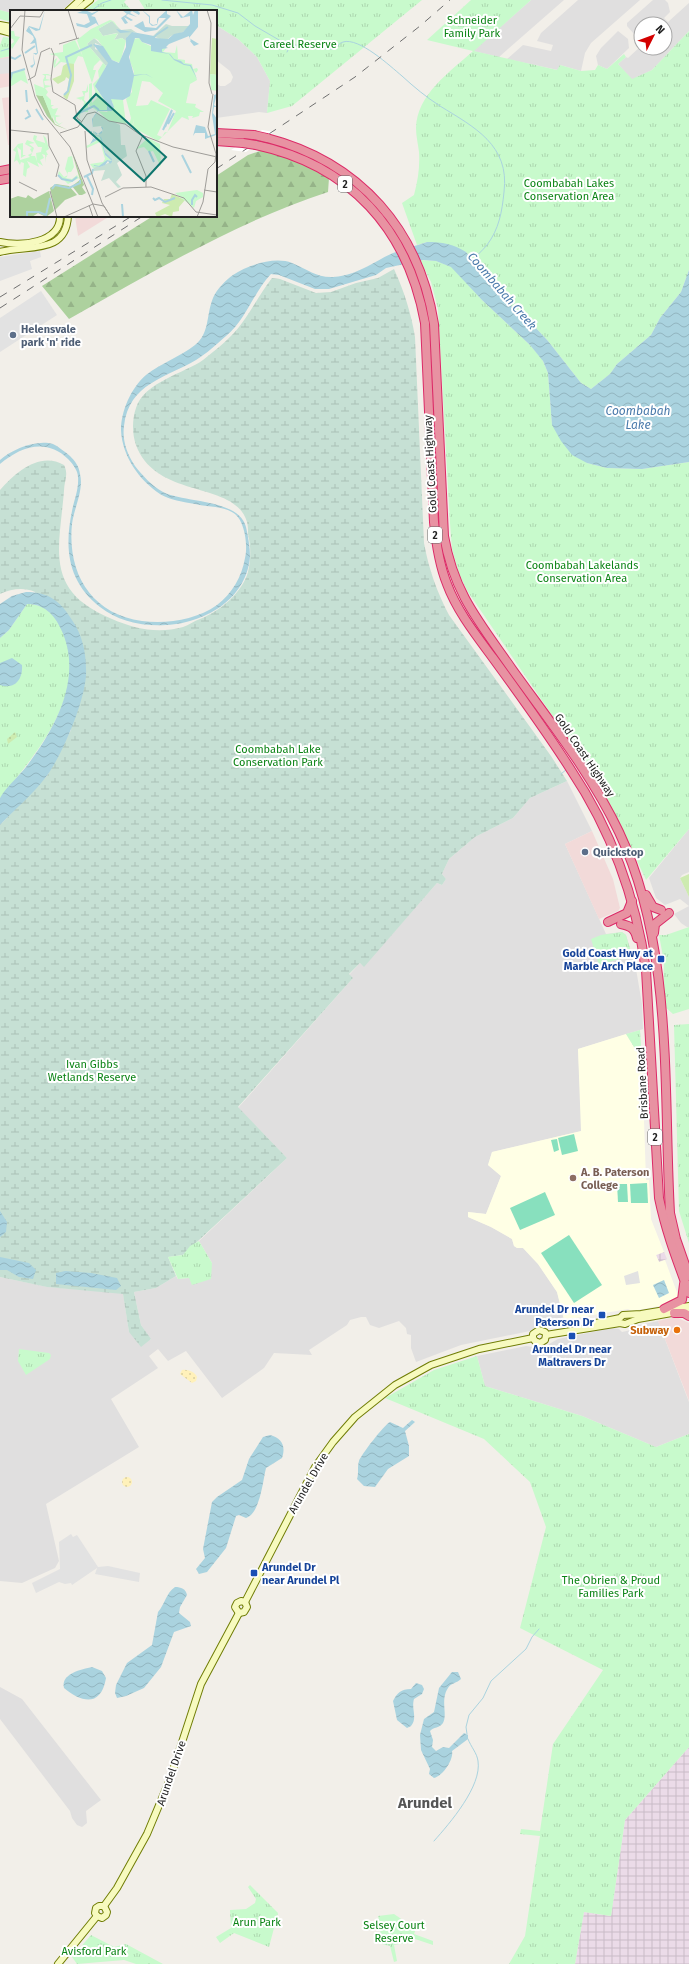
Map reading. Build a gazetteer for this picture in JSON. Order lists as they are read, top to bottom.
{
  "streets": {
    "highway": ["2", "Gold Coast Highway", "Brisbane Road"],
    "main road": ["Arundel Drive"]
  },
  "crossings": [
    ["Gold Coast Highway", "Brisbane Road"]
  ],
  "districts": ["Arundel"],
  "water": ["Coombabah Creek", "Coombabah Lake"],
  "parks": [
    "Schneider Family Park",
    "Careel Reserve",
    "Coombabah Lakes Conservation Area",
    "Coombabah Lakelands Conservation Area",
    "Coombabah Lake Conservation Park",
    "Ivan Gibbs Wetlands Reserve",
    "The Obrien & Proud Families Park",
    "Arun Park",
    "Selsey Court Reserve",
    "Avisford Park"
  ],
  "places": {
    "other": [
      "Helensvale park 'n' ride",
      "Quickstop",
      "A. B. Paterson College",
      "Subway"
    ],
    "transit": [
      "Gold Coast Hwy at Marble Arch Place",
      "Arundel Dr near Paterson Dr",
      "Arundel Dr near Maltravers Dr",
      "Arundel Dr near Arundel Pl"
    ]
  },
  "north": "top right"
}
